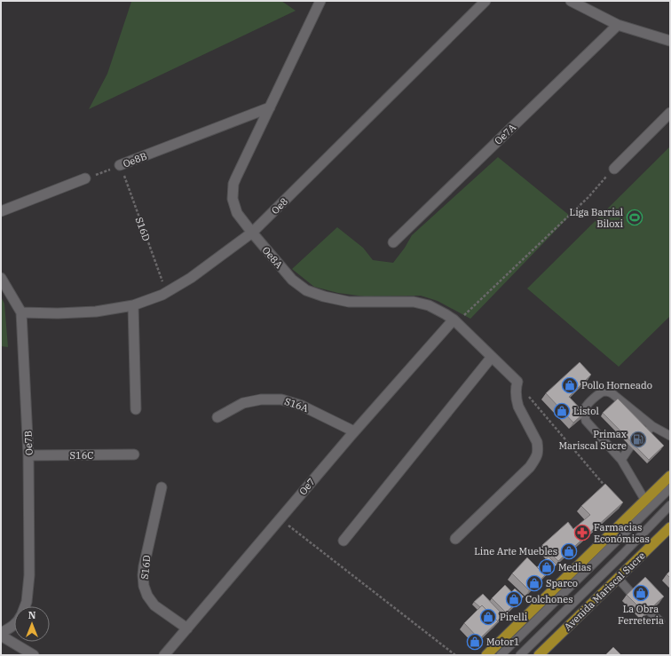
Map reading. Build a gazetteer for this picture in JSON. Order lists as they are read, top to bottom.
{
  "streets": {
    "main road": ["Avenida Mariscal Sucre"],
    "street": [
      "Oe7A",
      "Oe8B",
      "Oe8",
      "S16D",
      "Oe8A",
      "S16A",
      "Oe7B",
      "S16C",
      "Oe7"
    ]
  },
  "crossings": [
    ["Oe8B", "S16D"],
    ["Oe8B", "Oe8A"],
    ["Oe8", "S16D"],
    ["Oe8", "Oe8A"],
    ["Oe8", "Oe7B"],
    ["S16D", "Oe7"],
    ["Oe8A", "Oe7"],
    ["S16A", "Oe7"],
    ["Oe7B", "S16C"]
  ],
  "places": {
    "sports": ["Liga Barrial Biloxi"],
    "shop": [
      "Pollo Horneado",
      "Listol",
      "Line Arte Muebles",
      "Medias",
      "Sparco",
      "La Obra Ferreteria",
      "Colchones",
      "Pirelli",
      "Motor1"
    ],
    "fuel station": ["Primax Mariscal Sucre"],
    "pharmacy": ["Farmacias Económicas"]
  },
  "north": "top"
}
